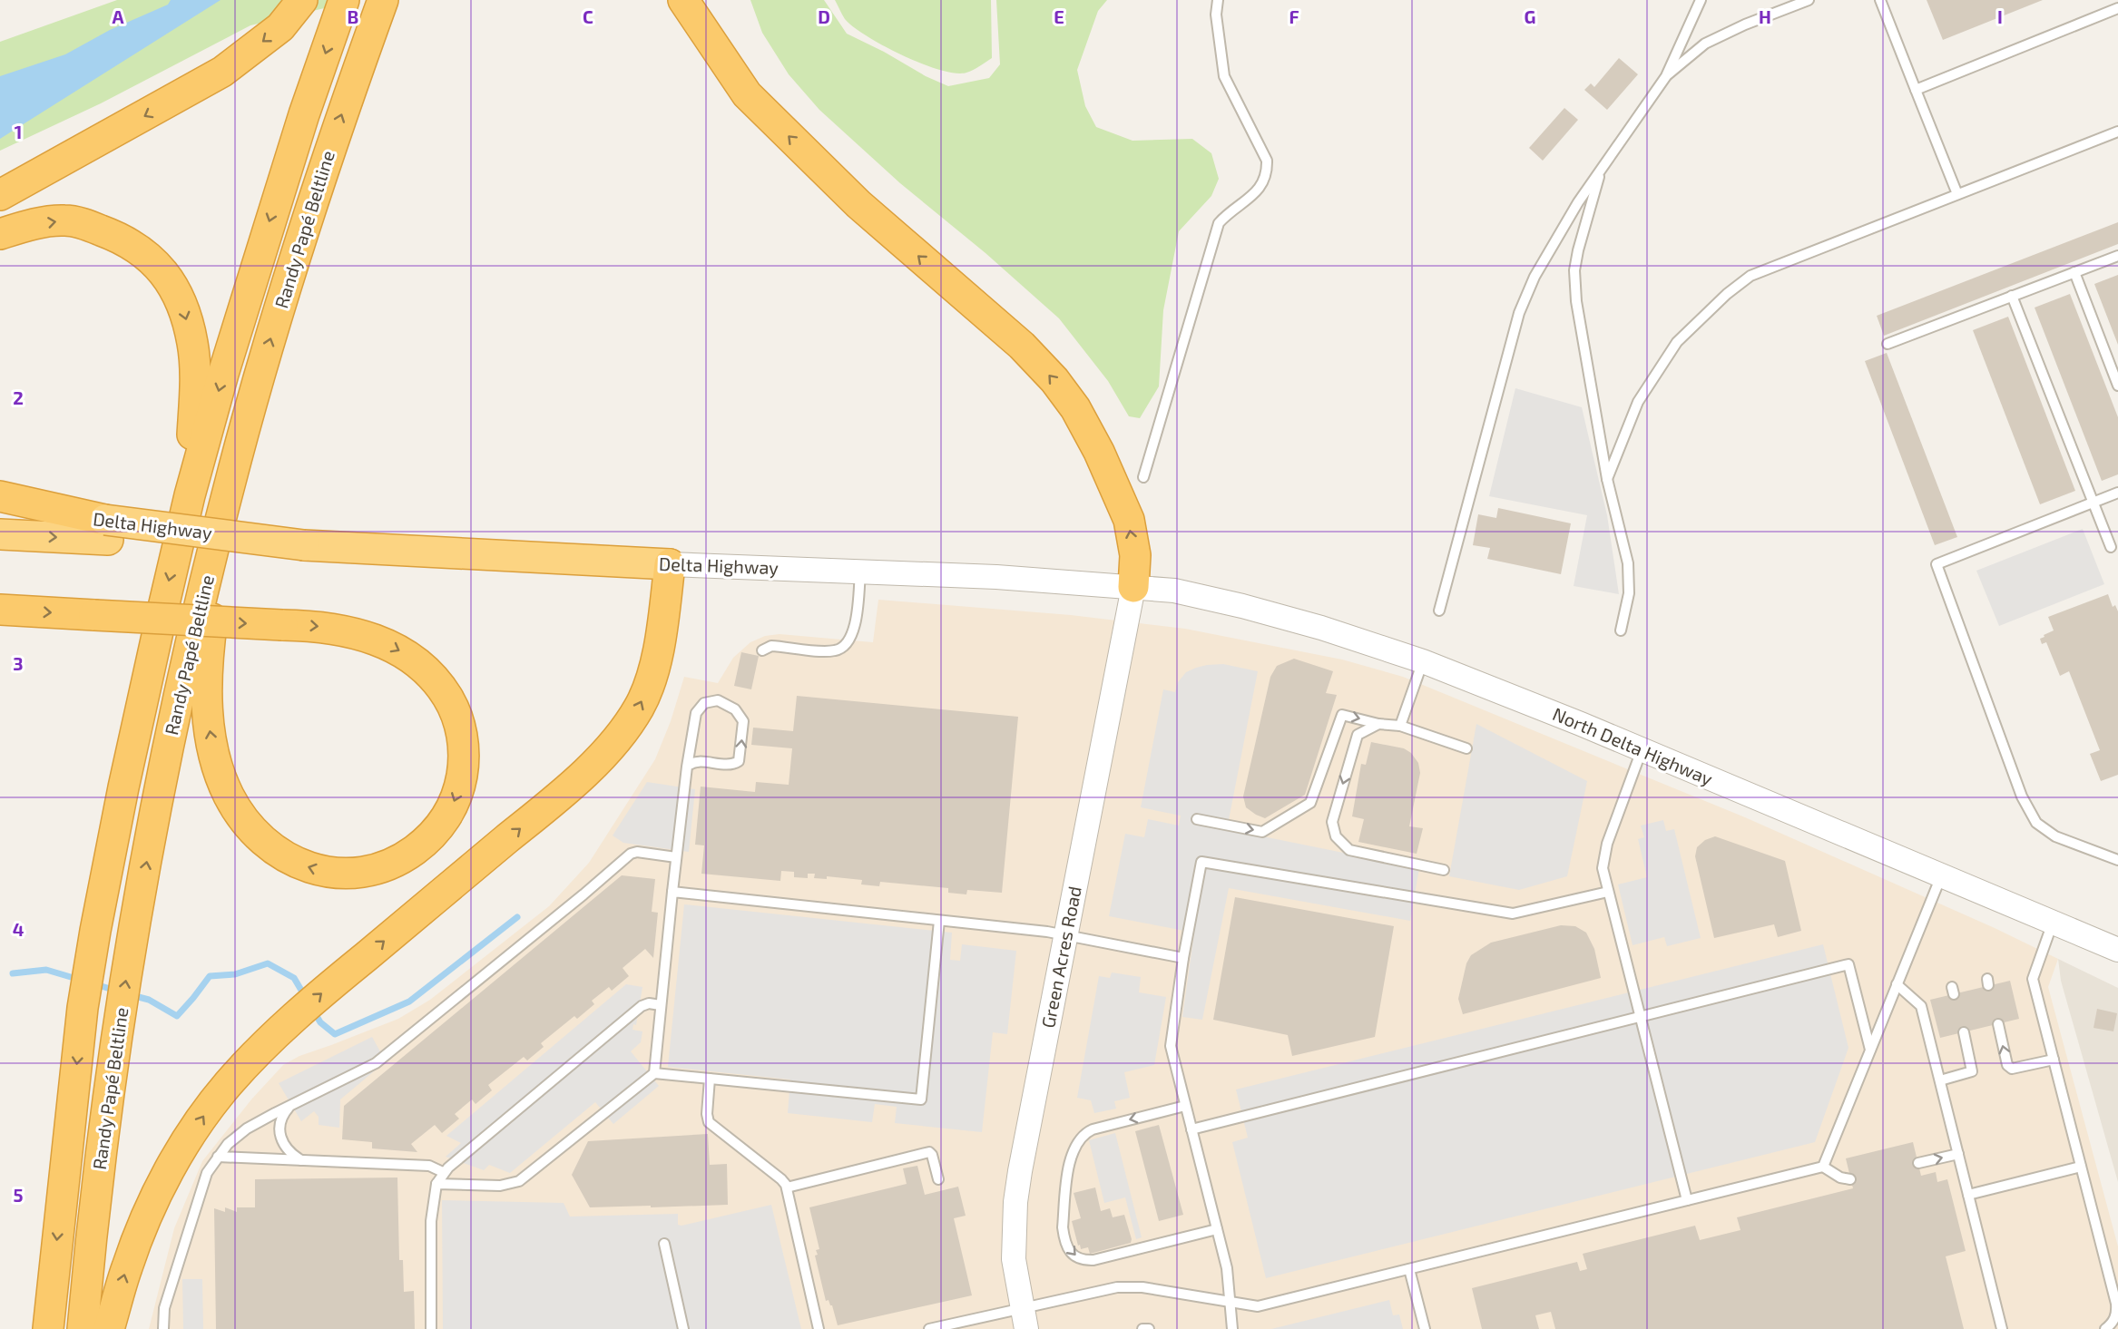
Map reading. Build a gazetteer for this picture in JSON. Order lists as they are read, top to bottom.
{
  "streets": {
    "highway": ["Randy Papé Beltline", "Delta Highway"],
    "street": ["North Delta Highway", "Green Acres Road"]
  },
  "crossings": [
    ["Delta Highway", "North Delta Highway"],
    ["Delta Highway", "Green Acres Road"],
    ["North Delta Highway", "Green Acres Road"]
  ],
  "grid": {
    "columns": [
      "A",
      "B",
      "C",
      "D",
      "E",
      "F",
      "G",
      "H",
      "I"
    ],
    "rows": [
      "1",
      "2",
      "3",
      "4",
      "5"
    ]
  }
}
